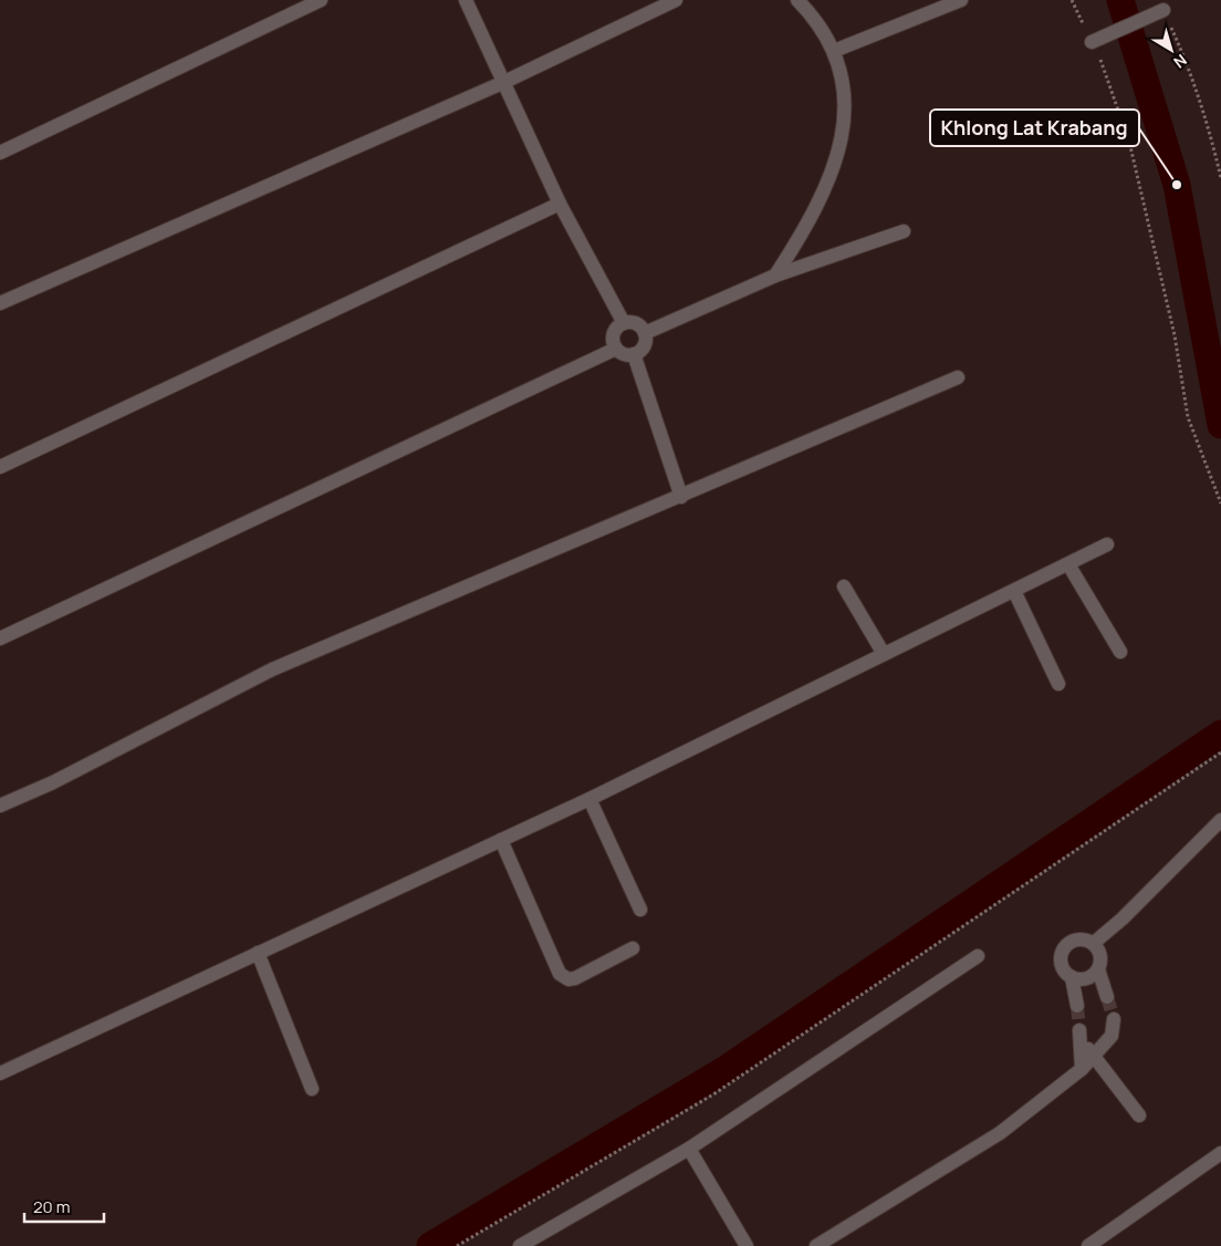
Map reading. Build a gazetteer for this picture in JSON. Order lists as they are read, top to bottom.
{
  "places": ["Khlong Lat Krabang"],
  "scale_bar": "20 m",
  "north": "bottom right"
}
